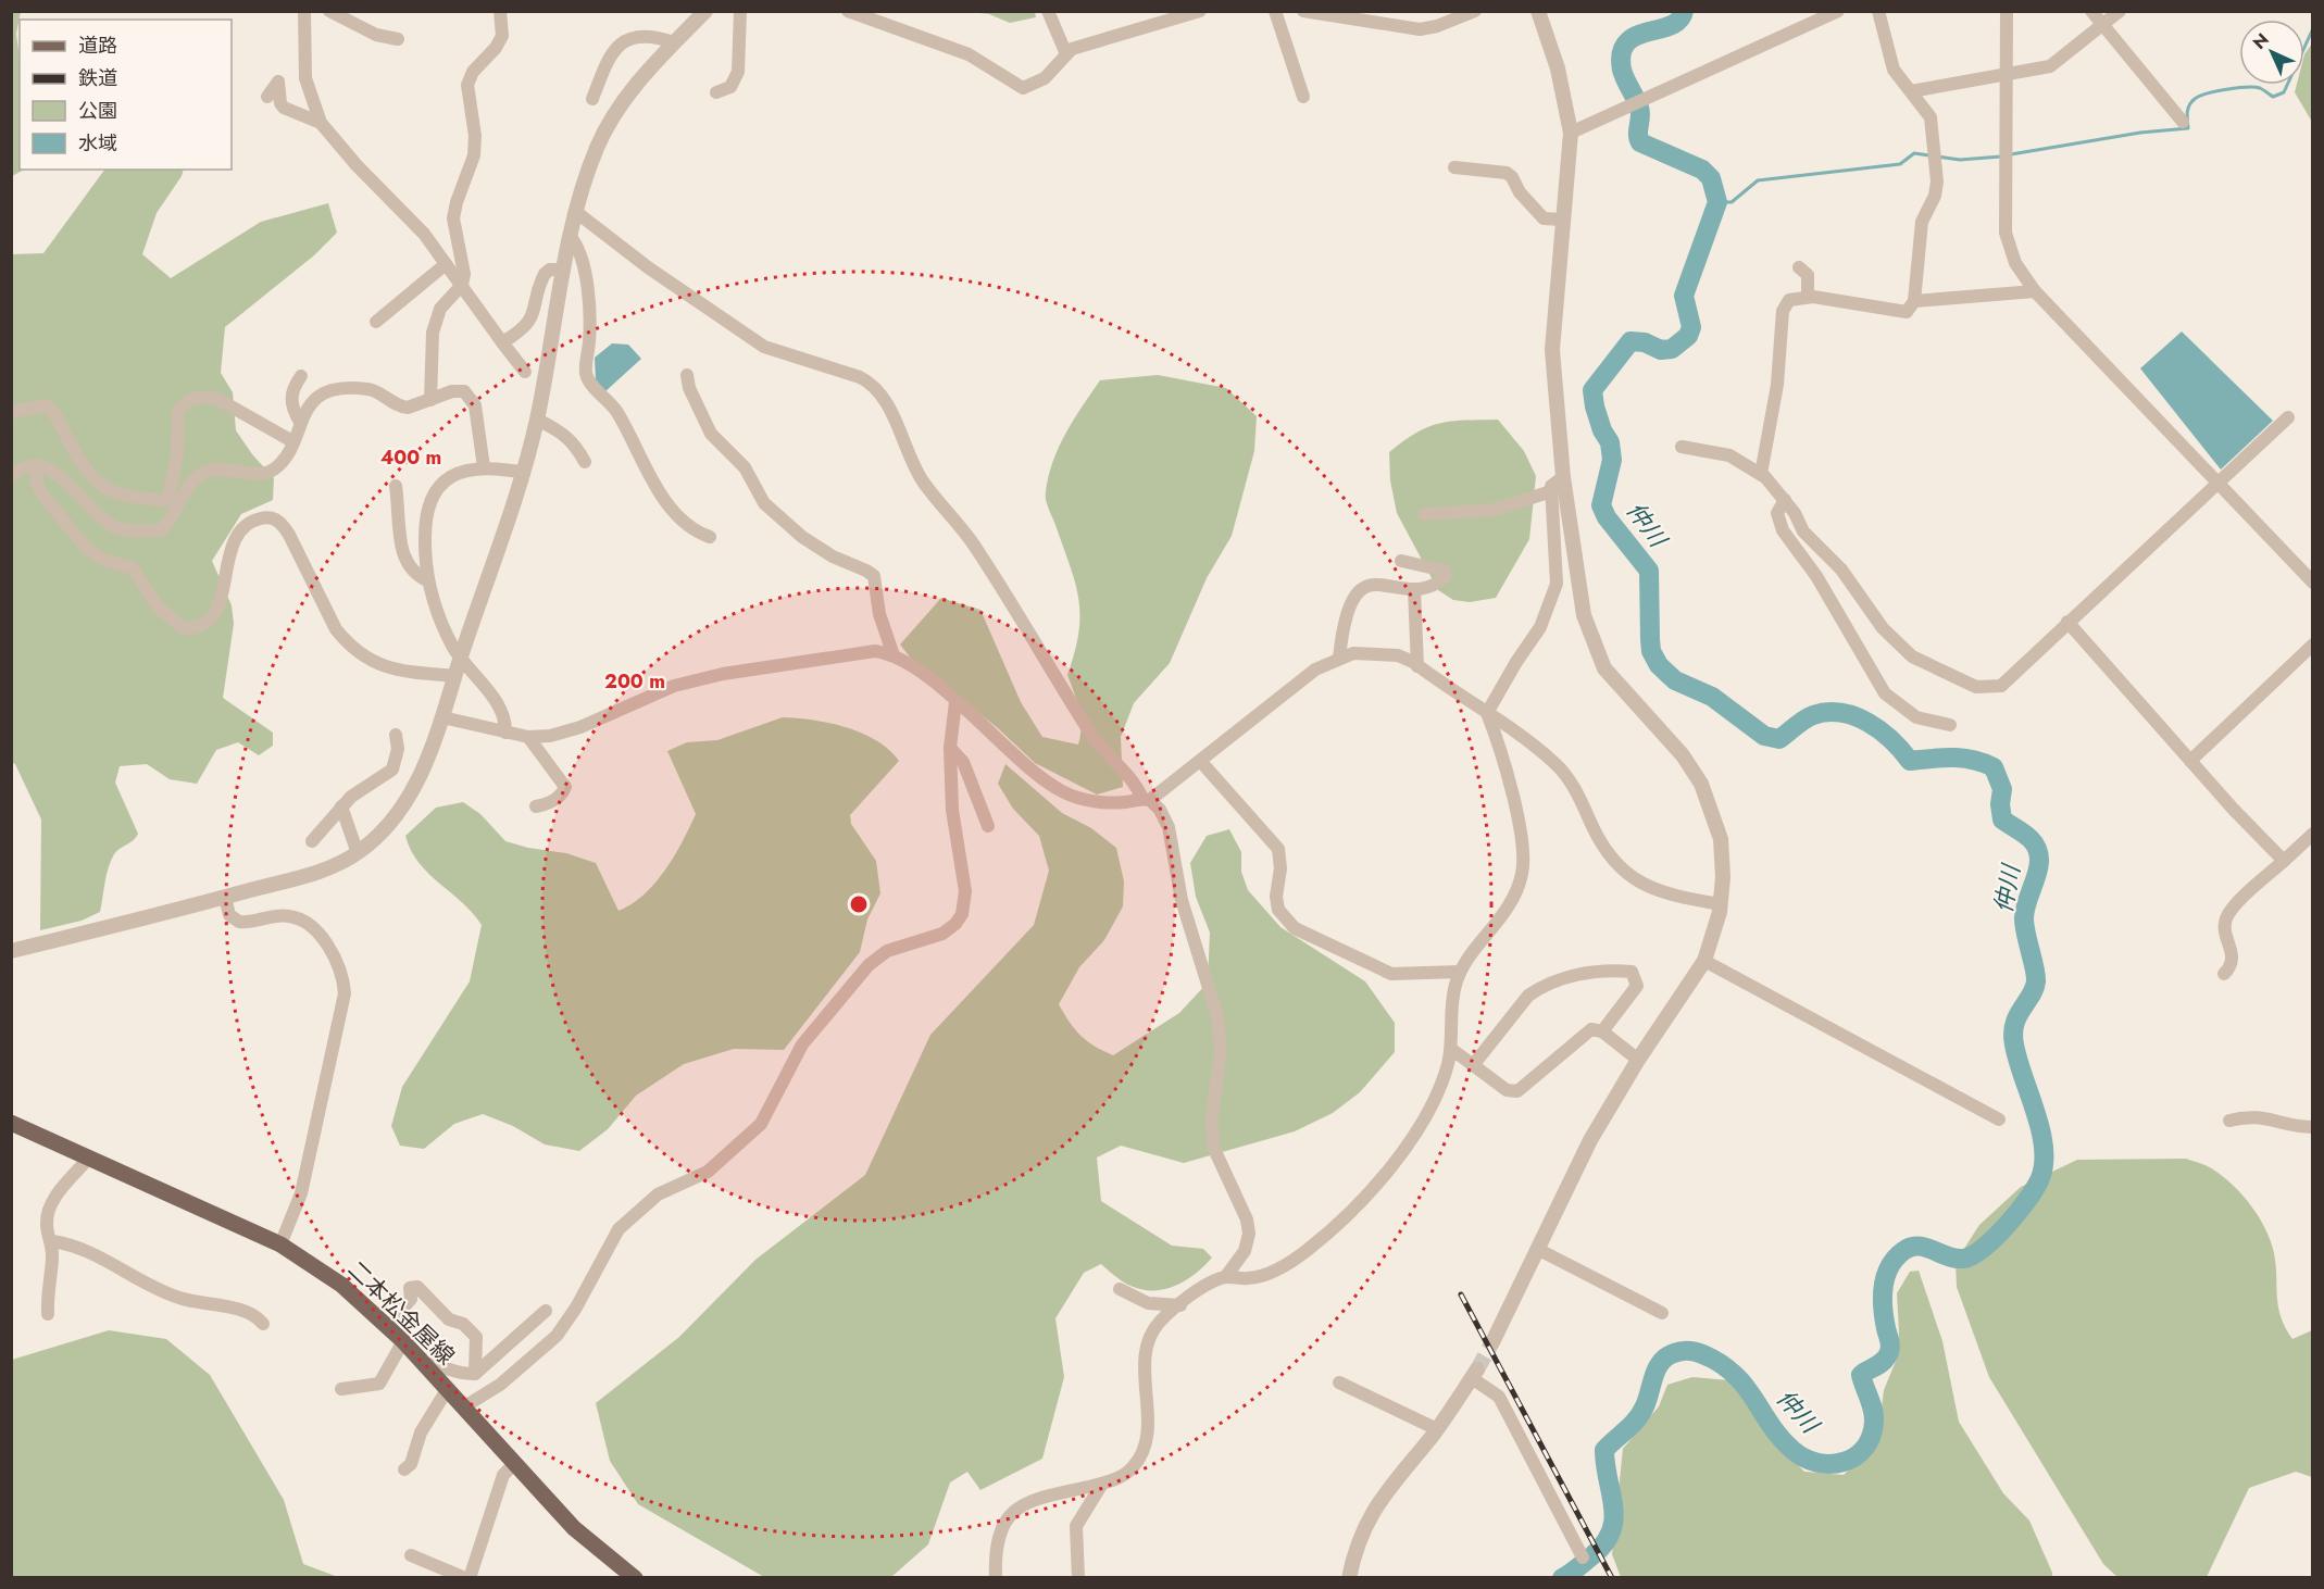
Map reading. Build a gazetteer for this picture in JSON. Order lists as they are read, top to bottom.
{
  "streets": {
    "main road": ["二本松金屋線"]
  },
  "water": ["仲川"],
  "legend": [
    "道路",
    "鉄道",
    "公園",
    "水域"
  ],
  "north": "top left",
  "rings": ["400 m", "200 m"]
}
